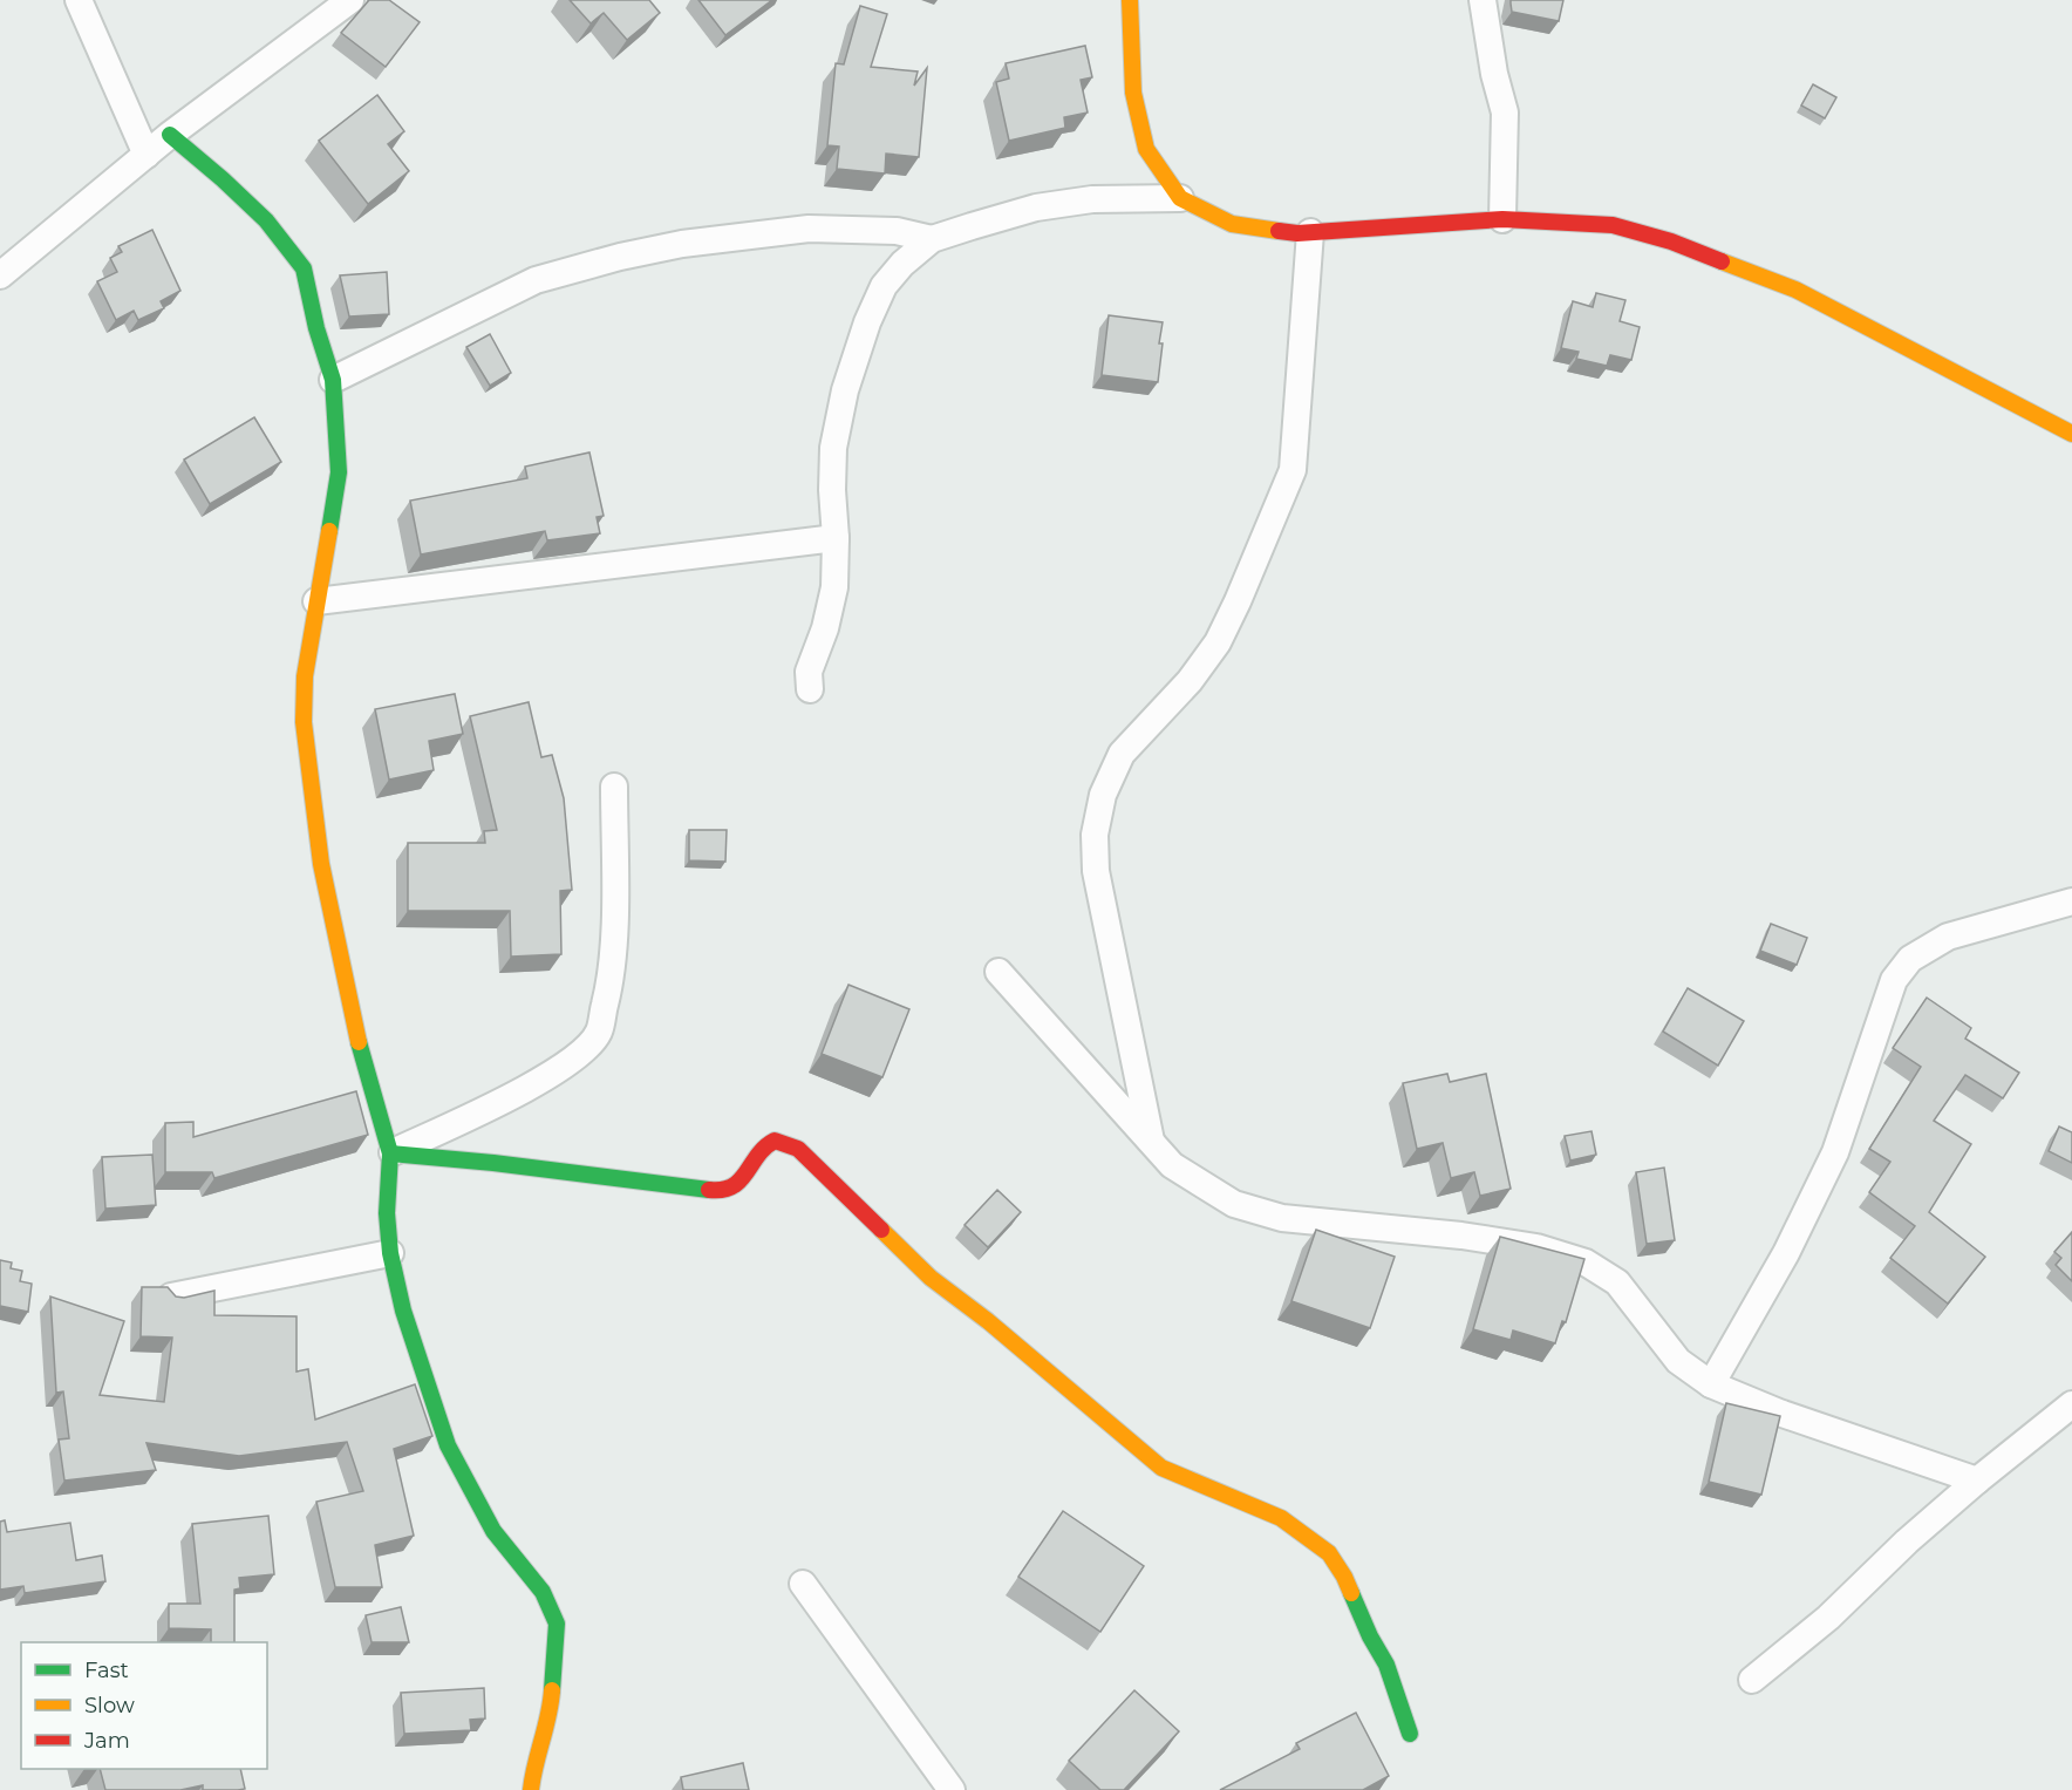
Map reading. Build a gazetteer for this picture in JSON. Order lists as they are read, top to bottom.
{
  "legend": ["Fast", "Slow", "Jam"]
}
